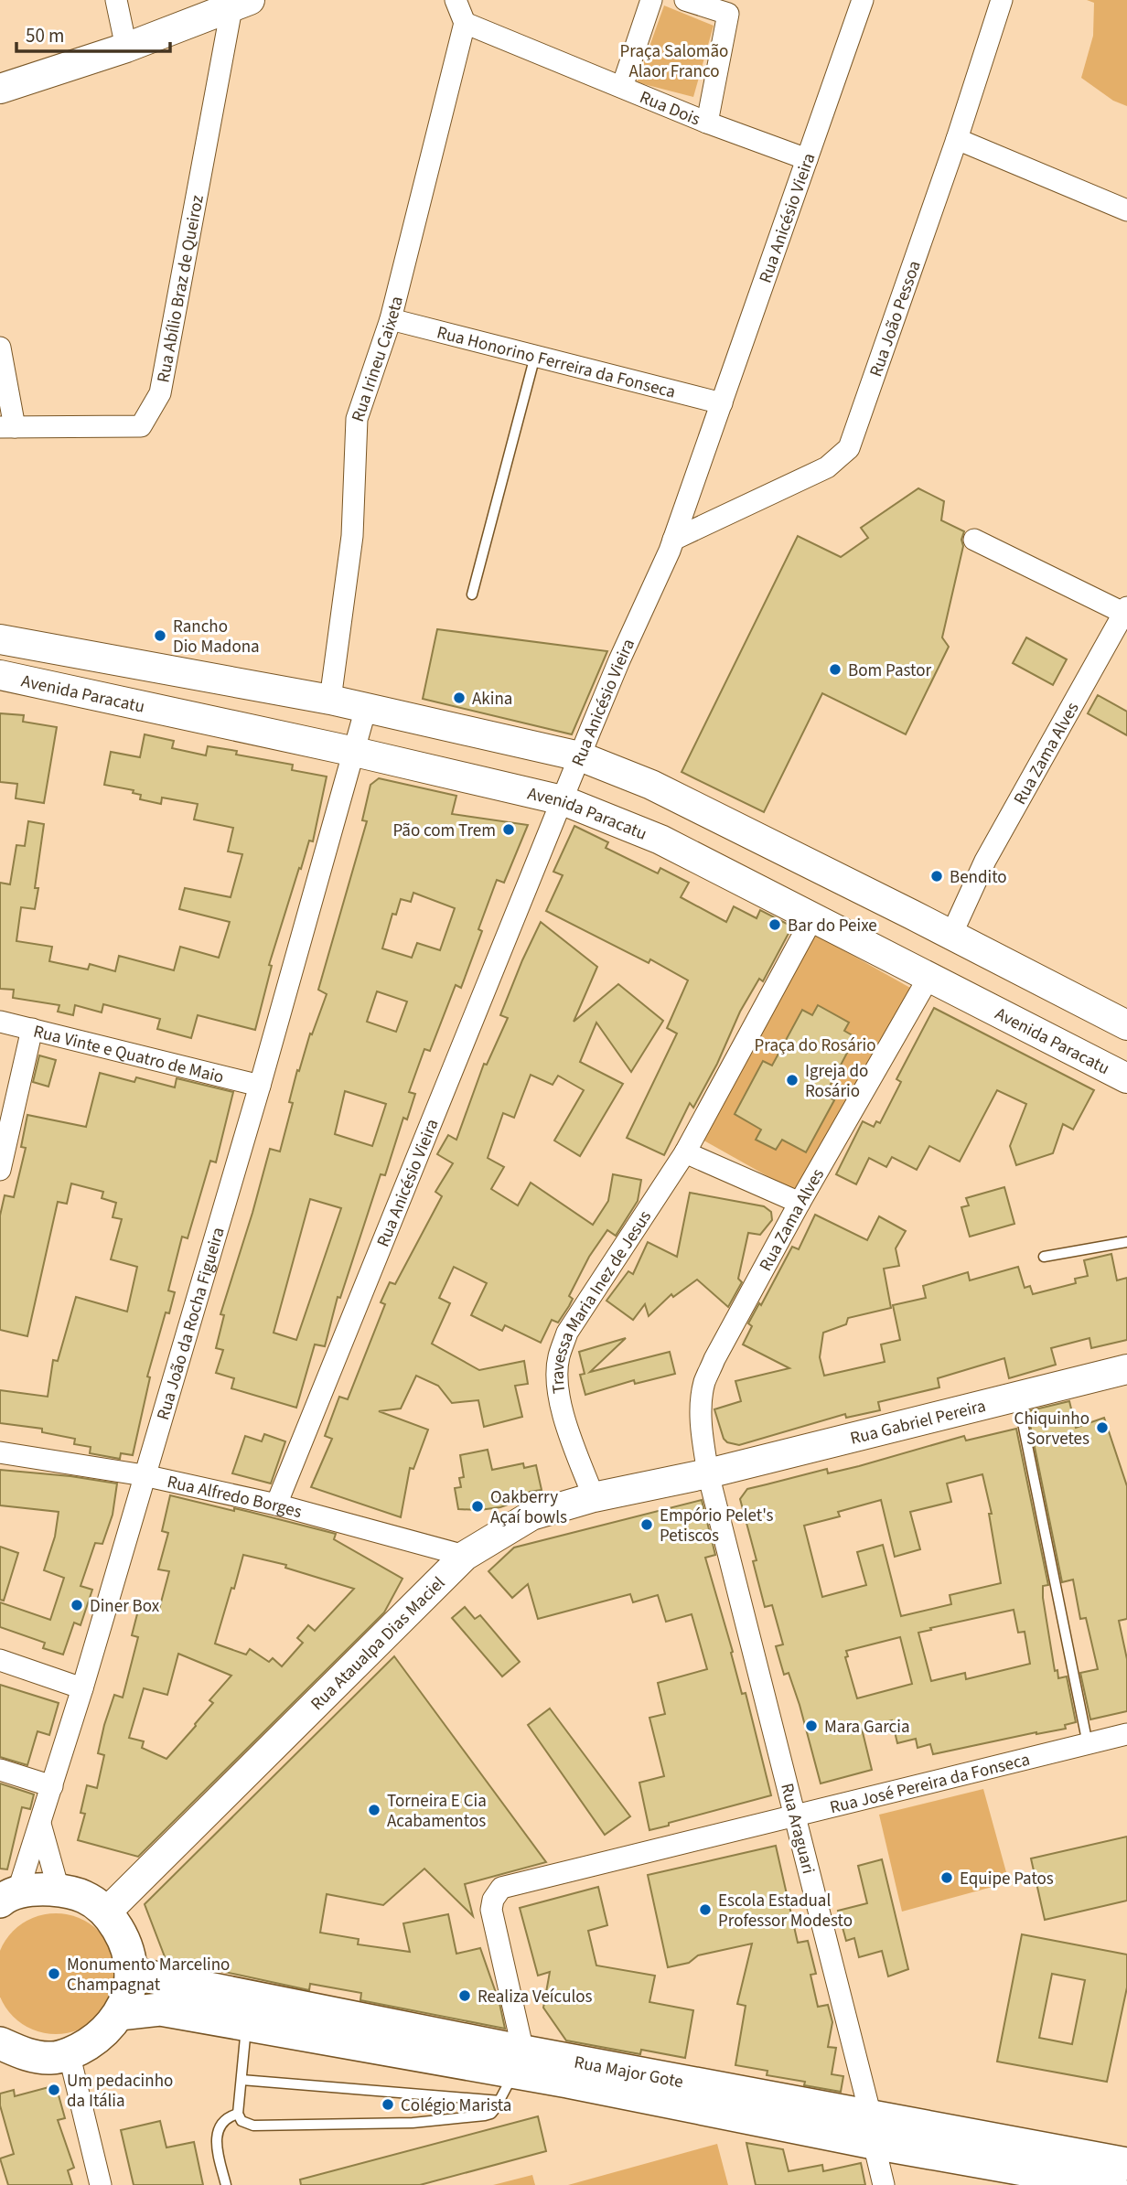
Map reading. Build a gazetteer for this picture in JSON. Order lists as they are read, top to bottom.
{
  "streets": {
    "main road": ["Rua Major Gote"],
    "street": [
      "Rua Dois",
      "Rua Anicésio Vieira",
      "Rua Abílio Braz de Queiroz",
      "Rua João Pessoa",
      "Rua Irineu Caixeta",
      "Rua Honorino Ferreira da Fonseca",
      "Avenida Paracatu",
      "Rua Zama Alves",
      "Rua Vinte e Quatro de Maio",
      "Travessa Maria Inez de Jesus",
      "Rua João da Rocha Figueira",
      "Rua Gabriel Pereira",
      "Rua Alfredo Borges",
      "Rua Ataualpa Dias Maciel",
      "Rua José Pereira da Fonseca",
      "Rua Araguari"
    ]
  },
  "crossings": [
    ["Rua Dois", "Rua Anicésio Vieira"],
    ["Rua Dois", "Rua Irineu Caixeta"],
    ["Rua Anicésio Vieira", "Rua João Pessoa"],
    ["Rua Anicésio Vieira", "Rua Honorino Ferreira da Fonseca"],
    ["Rua Anicésio Vieira", "Avenida Paracatu"],
    ["Rua Anicésio Vieira", "Rua Alfredo Borges"],
    ["Rua Irineu Caixeta", "Rua Honorino Ferreira da Fonseca"],
    ["Rua Irineu Caixeta", "Avenida Paracatu"],
    ["Avenida Paracatu", "Rua Zama Alves"],
    ["Avenida Paracatu", "Rua João da Rocha Figueira"],
    ["Rua Zama Alves", "Rua Gabriel Pereira"],
    ["Rua Zama Alves", "Rua Ataualpa Dias Maciel"],
    ["Rua Zama Alves", "Rua Araguari"],
    ["Rua Vinte e Quatro de Maio", "Rua João da Rocha Figueira"],
    ["Travessa Maria Inez de Jesus", "Rua Ataualpa Dias Maciel"],
    ["Rua João da Rocha Figueira", "Rua Alfredo Borges"],
    ["Rua Gabriel Pereira", "Rua Ataualpa Dias Maciel"],
    ["Rua Gabriel Pereira", "Rua Araguari"],
    ["Rua Alfredo Borges", "Rua Ataualpa Dias Maciel"],
    ["Rua Ataualpa Dias Maciel", "Rua Araguari"],
    ["Rua José Pereira da Fonseca", "Rua Araguari"],
    ["Rua José Pereira da Fonseca", "Rua Major Gote"],
    ["Rua Araguari", "Rua Major Gote"]
  ],
  "parks": ["Praça Salomão Alaor Franco", "Praça do Rosário"],
  "places": [
    "Rancho Dio Madona",
    "Bom Pastor",
    "Akina",
    "Pão com Trem",
    "Bendito",
    "Bar do Peixe",
    "Igreja do Rosário",
    "Chiquinho Sorvetes",
    "Oakberry Açaí bowls",
    "Empório Pelet's Petiscos",
    "Diner Box",
    "Mara Garcia",
    "Torneira E Cia Acabamentos",
    "Equipe Patos",
    "Escola Estadual Professor Modesto",
    "Monumento Marcelino Champagnat",
    "Realiza Veículos",
    "Um pedacinho da Itália",
    "Colégio Marista"
  ],
  "scale_bar": "50 m"
}
